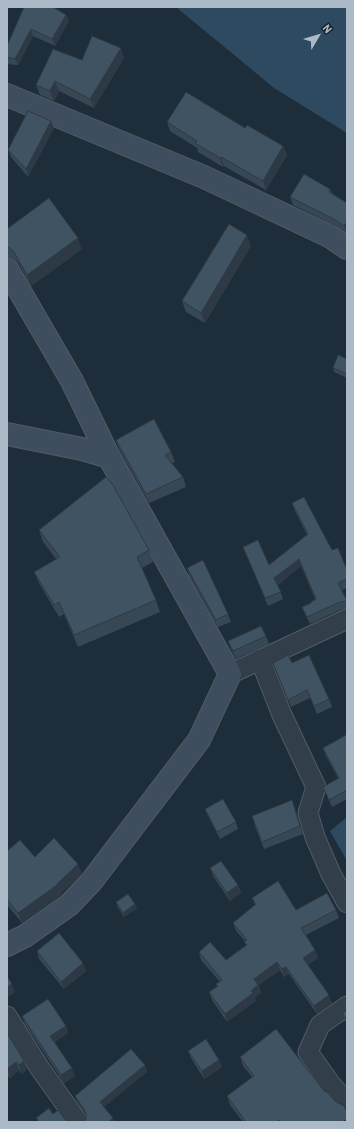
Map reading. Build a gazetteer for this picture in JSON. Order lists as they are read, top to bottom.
{
  "north": "top right"
}
